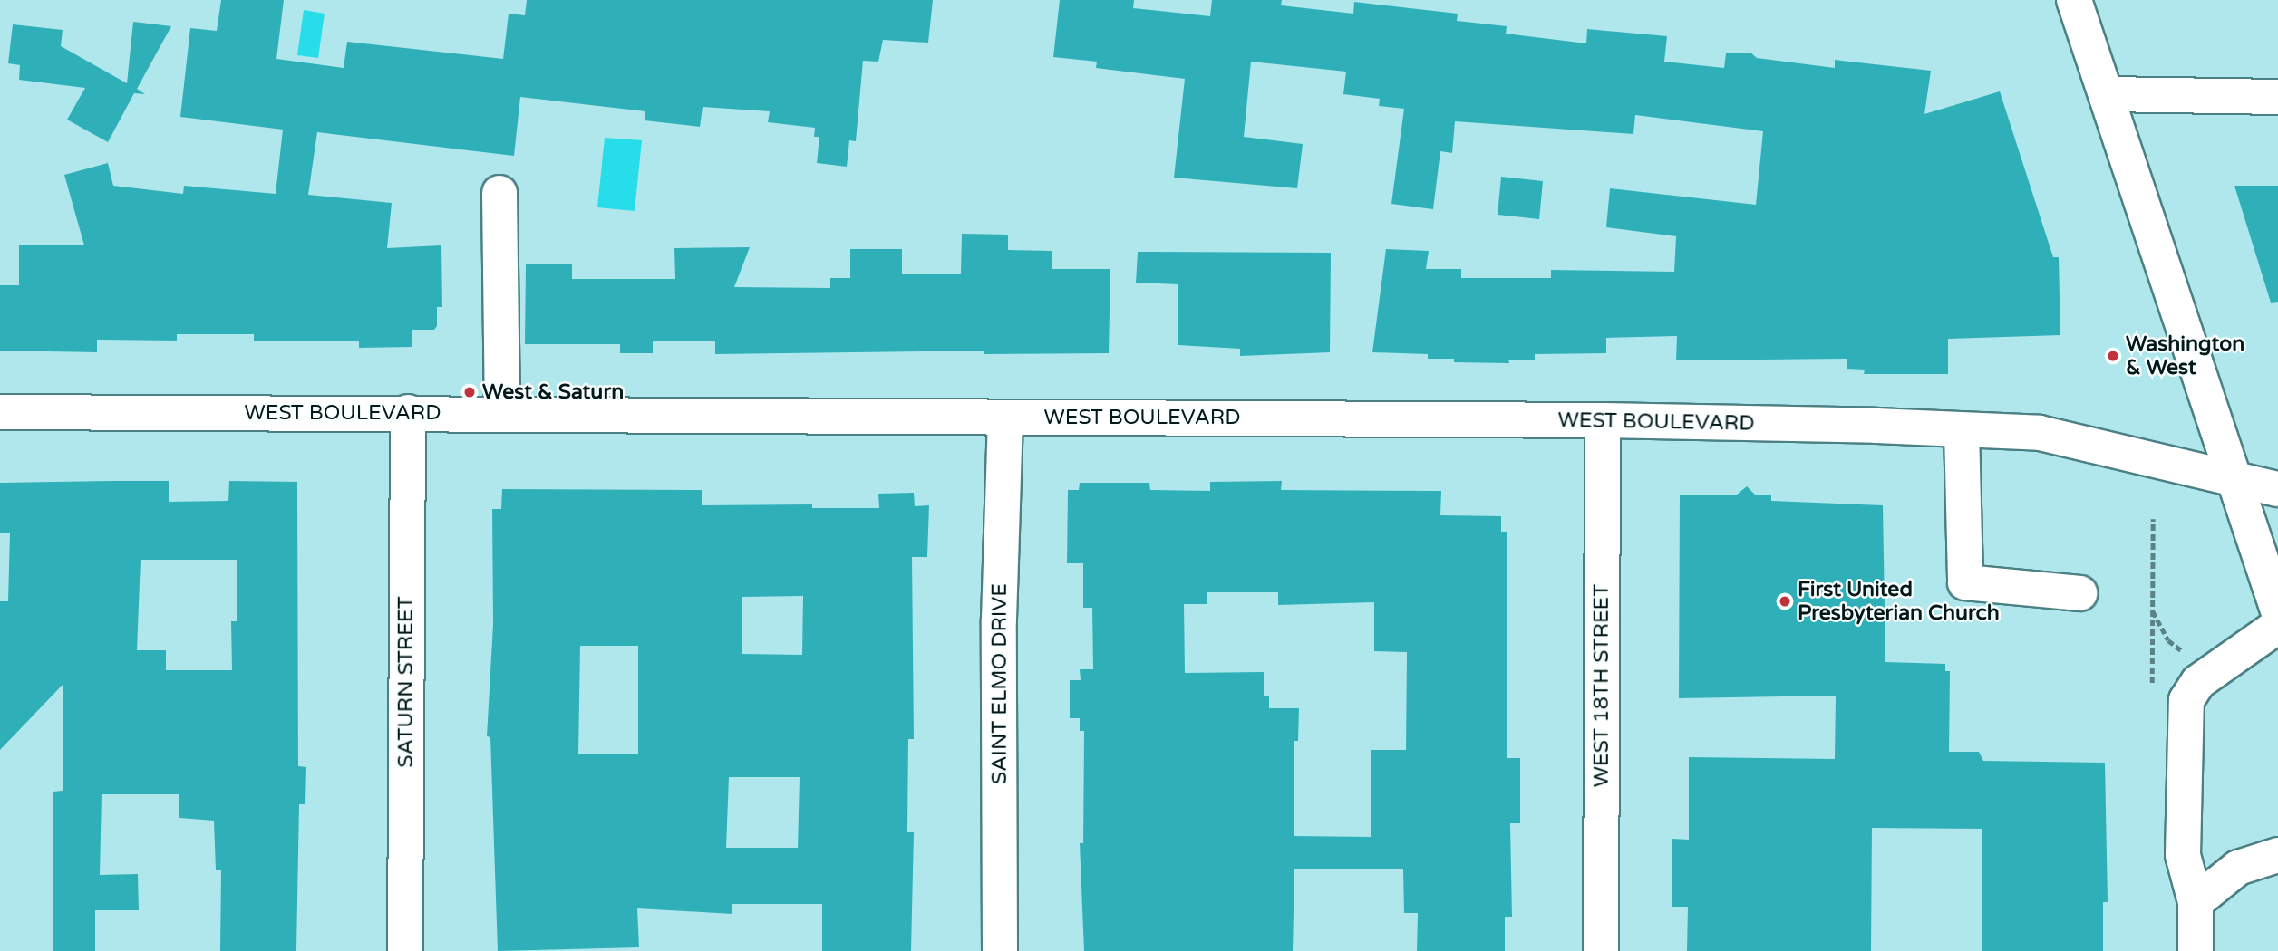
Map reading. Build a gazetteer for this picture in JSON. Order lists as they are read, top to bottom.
{
  "streets": {
    "street": [
      "WEST BOULEVARD",
      "SATURN STREET",
      "SAINT ELMO DRIVE",
      "WEST 18TH STREET"
    ]
  },
  "crossings": [
    ["WEST BOULEVARD", "SATURN STREET"],
    ["WEST BOULEVARD", "SAINT ELMO DRIVE"],
    ["WEST BOULEVARD", "WEST 18TH STREET"]
  ],
  "places": ["Washington & West", "West & Saturn", "First United Presbyterian Church"]
}
